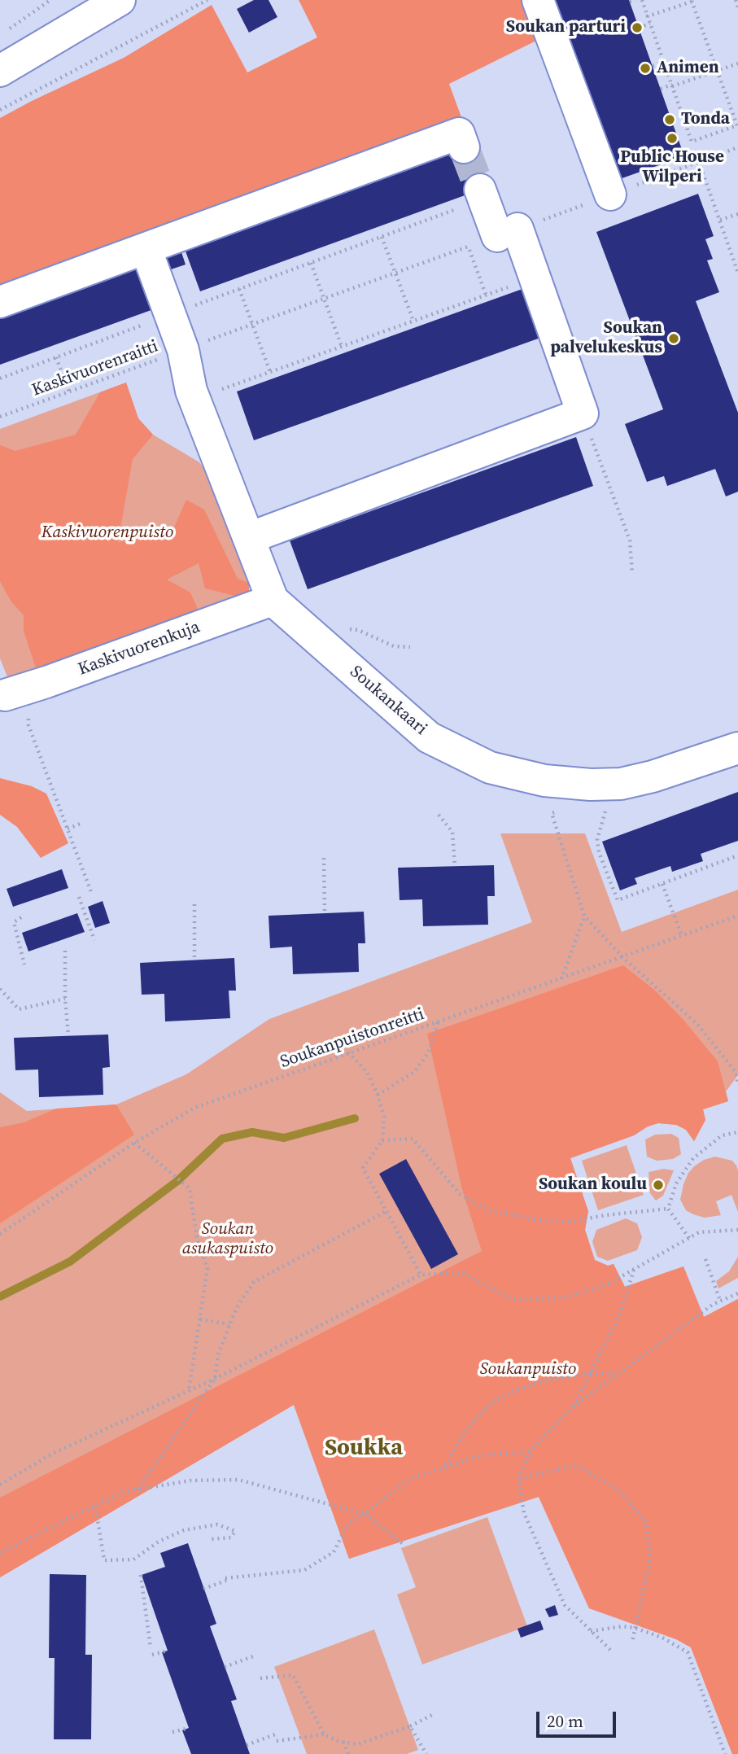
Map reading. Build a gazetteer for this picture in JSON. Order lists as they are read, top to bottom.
{
  "streets": {
    "street": ["Kaskivuorenkuja", "Soukankaari"],
    "path": ["Kaskivuorenraitti", "Soukanpuistonreitti"]
  },
  "crossings": [
    ["Kaskivuorenraitti", "Soukankaari"],
    ["Kaskivuorenkuja", "Soukankaari"]
  ],
  "districts": ["Soukka"],
  "parks": ["Kaskivuorenpuisto", "Soukan asukaspuisto", "Soukanpuisto"],
  "places": [
    "Soukan parturi",
    "Animen",
    "Tonda",
    "Public House Wilperi",
    "Soukan palvelukeskus",
    "Soukan koulu"
  ],
  "scale_bar": "20 m"
}
